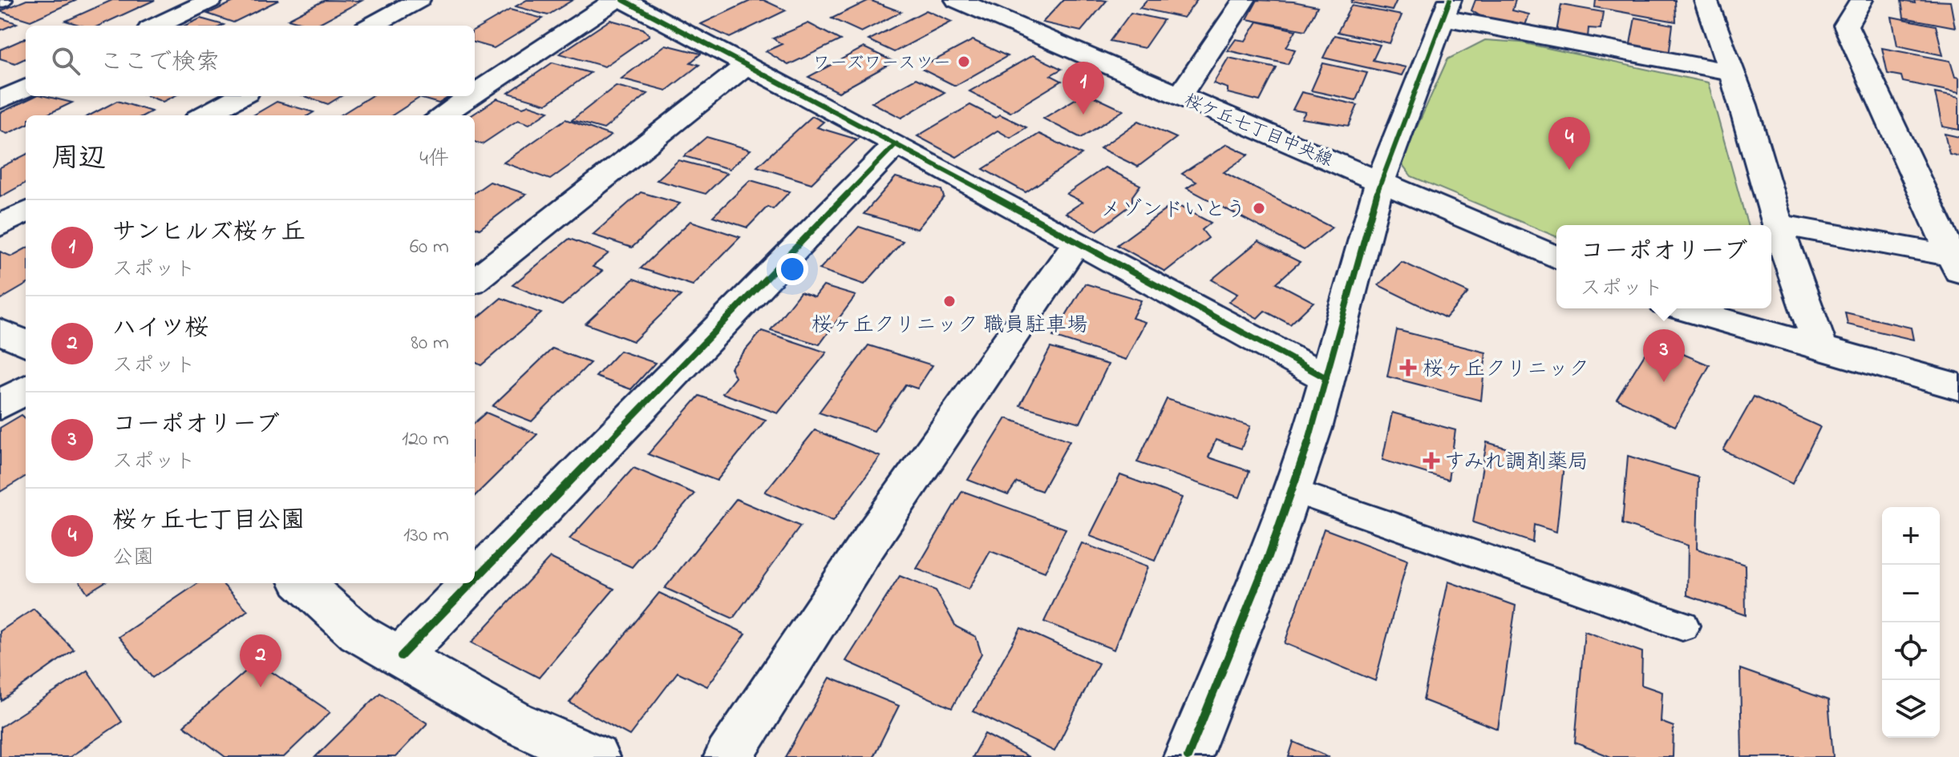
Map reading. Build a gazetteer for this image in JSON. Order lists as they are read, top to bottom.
{
  "streets": {
    "street": ["桜ケ丘七丁目中央線"]
  },
  "places": {
    "other": ["ワーズワースツー", "メゾンドいとう", "桜ヶ丘クリニック 職員駐車場"],
    "health": ["桜ヶ丘クリニック", "すみれ調剤薬局"]
  },
  "page": {
    "search": "ここで検索",
    "pins": [
      "1",
      "4",
      "3",
      "2"
    ],
    "heading": ["周辺", "4件"],
    "list": [
      {
        "mark": "1",
        "name": "サンヒルズ桜ヶ丘",
        "note": "スポット",
        "value": "60 m"
      },
      {
        "mark": "2",
        "name": "ハイツ桜",
        "note": "スポット",
        "value": "80 m"
      },
      {
        "mark": "3",
        "name": "コーポオリーブ",
        "note": "スポット",
        "value": "120 m"
      },
      {
        "mark": "4",
        "name": "桜ヶ丘七丁目公園",
        "note": "公園",
        "value": "130 m"
      }
    ],
    "popup": ["コーポオリーブ", "スポット"],
    "map_buttons": ["+", "−"]
  }
}
